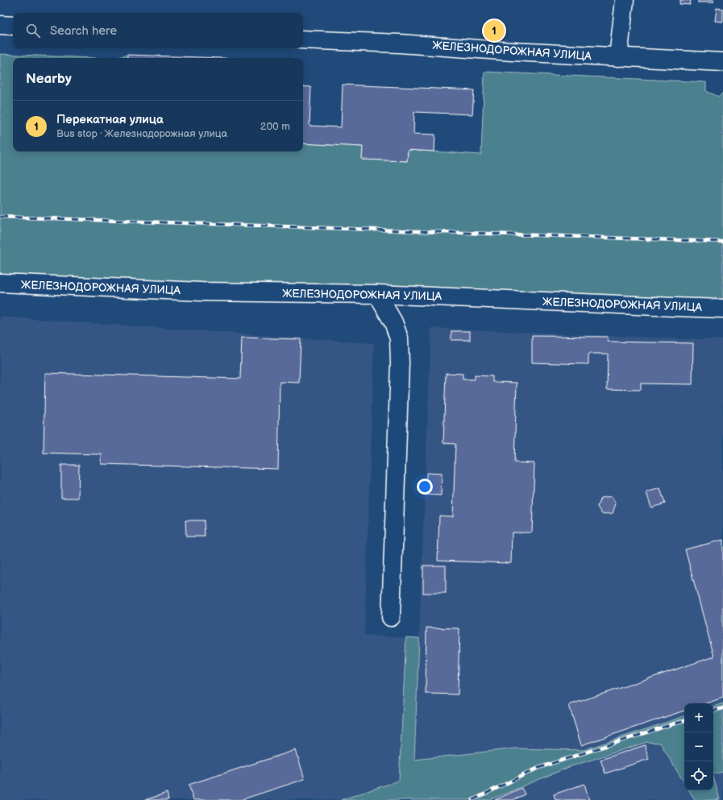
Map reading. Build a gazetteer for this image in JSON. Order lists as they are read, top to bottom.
{
  "streets": {
    "street": ["ЖЕЛЕЗНОДОРОЖНАЯ УЛИЦА"]
  },
  "page": {
    "search": "Search here",
    "pins": "1",
    "heading": "Nearby",
    "list": [
      {
        "mark": "1",
        "name": "Перекатная улица",
        "note": "Bus stop · Железнодорожная улица",
        "value": "200 m"
      }
    ],
    "map_buttons": ["+", "−"]
  }
}
